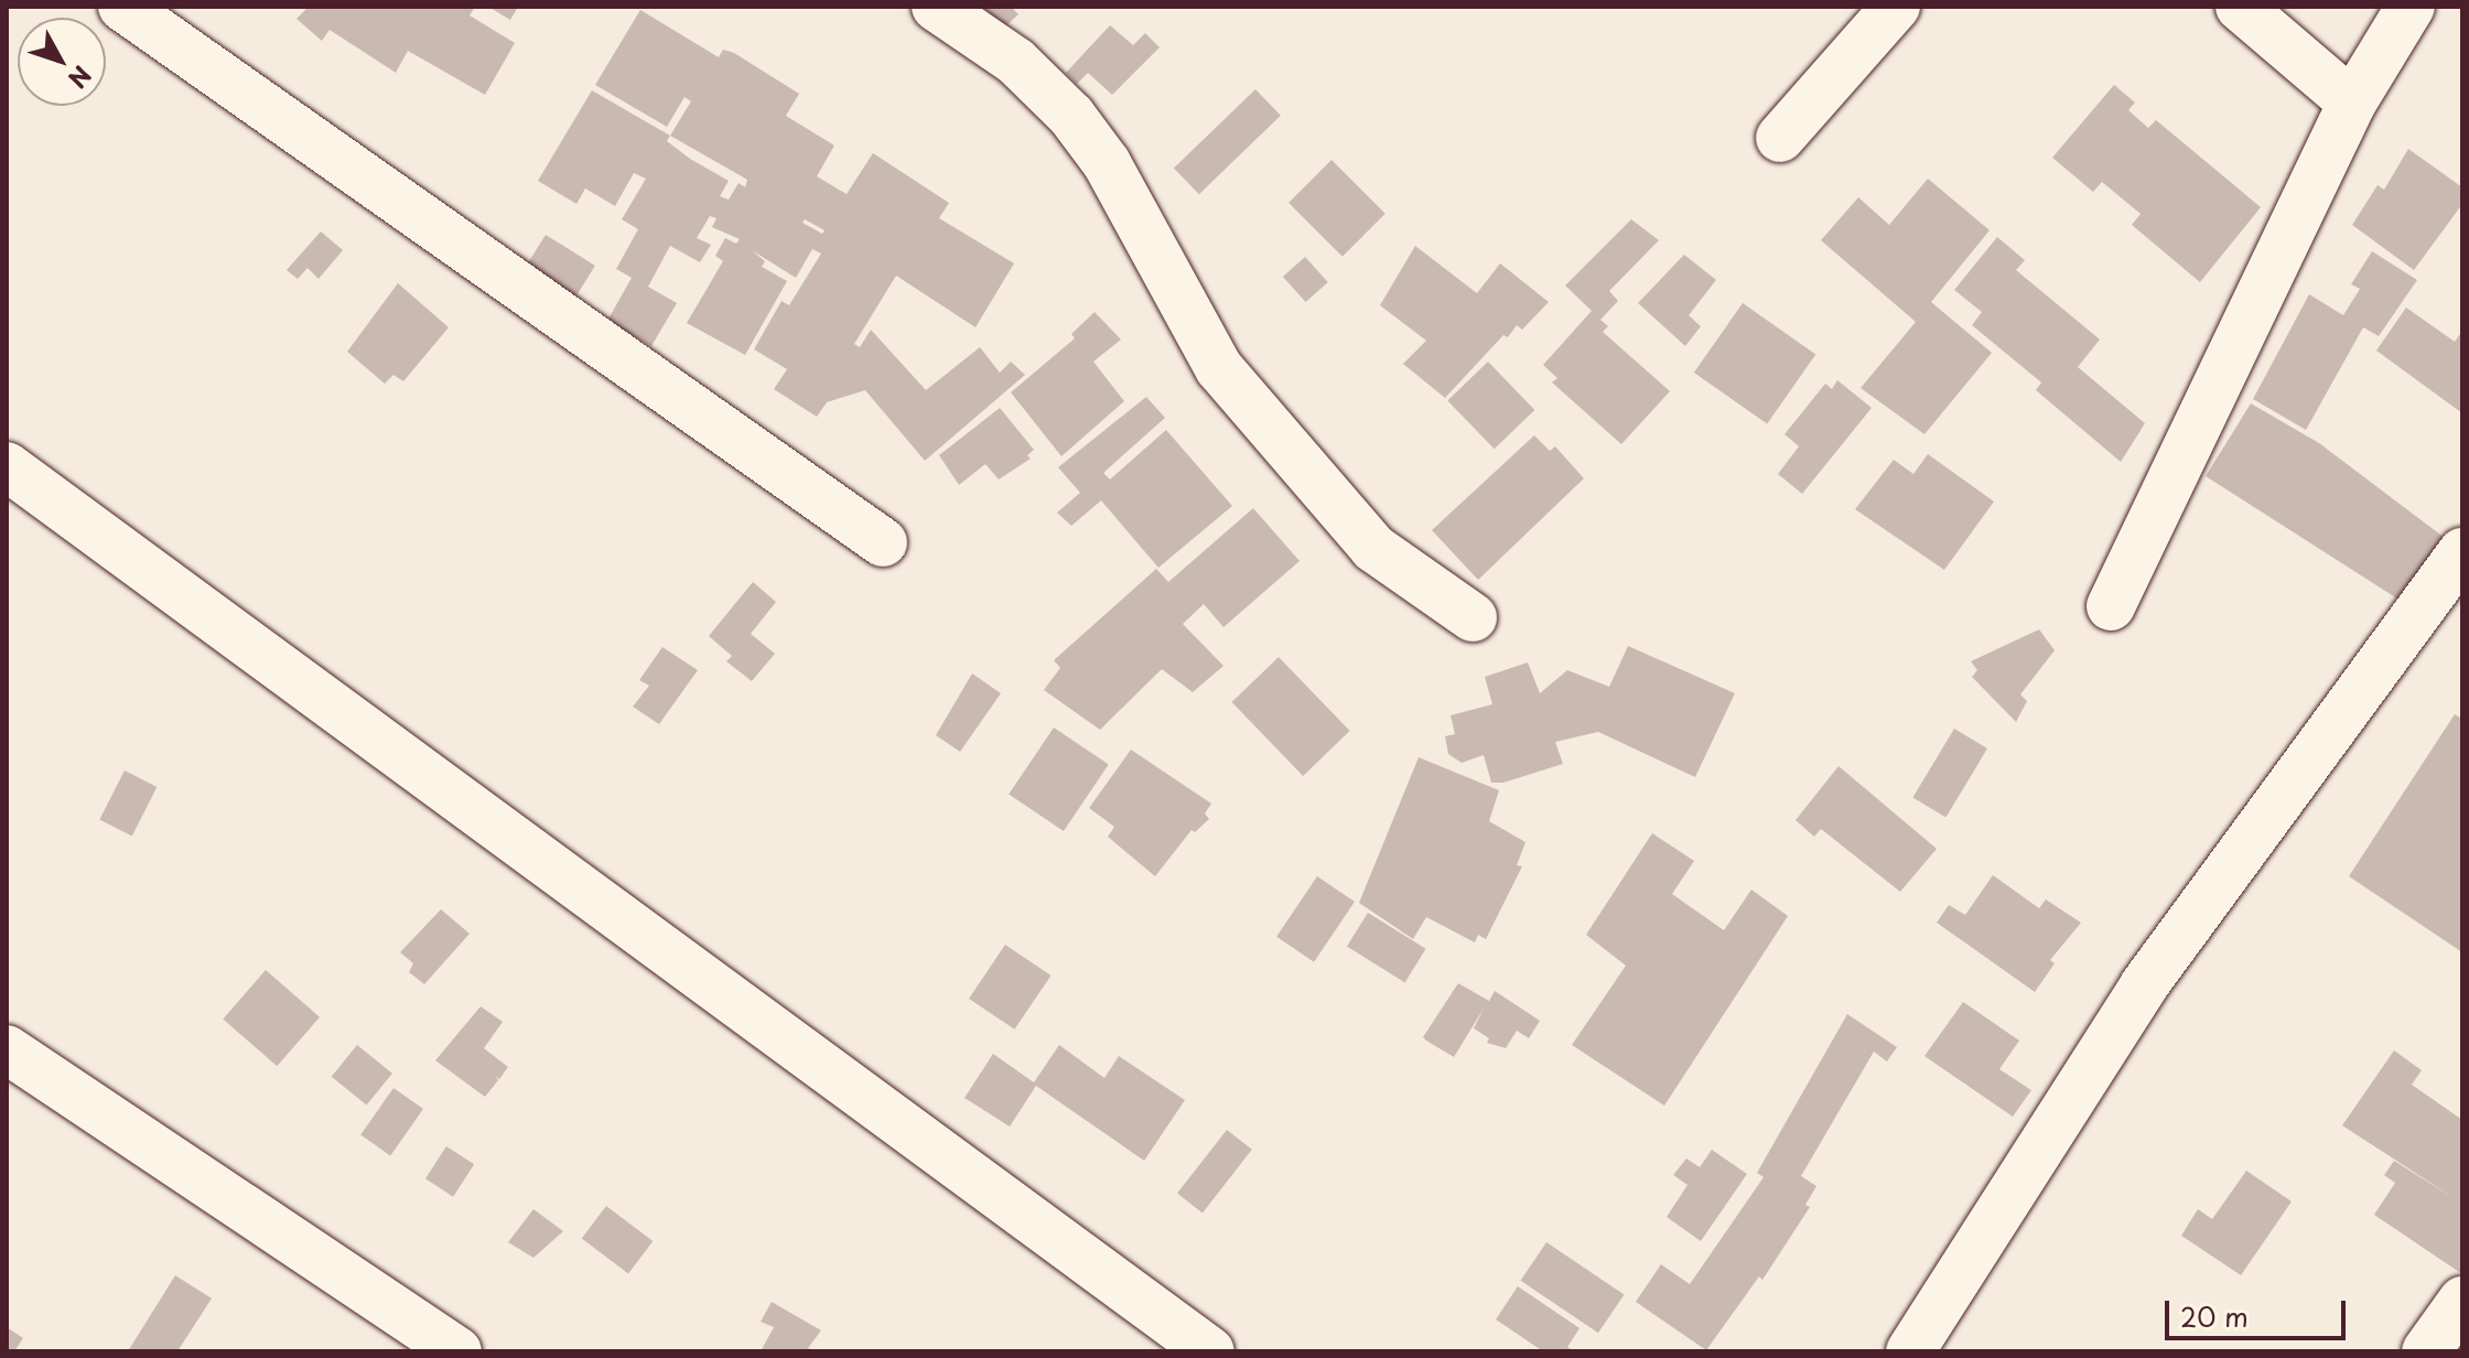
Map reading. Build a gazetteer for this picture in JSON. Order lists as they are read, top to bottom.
{
  "scale_bar": "20 m",
  "north": "bottom right"
}
